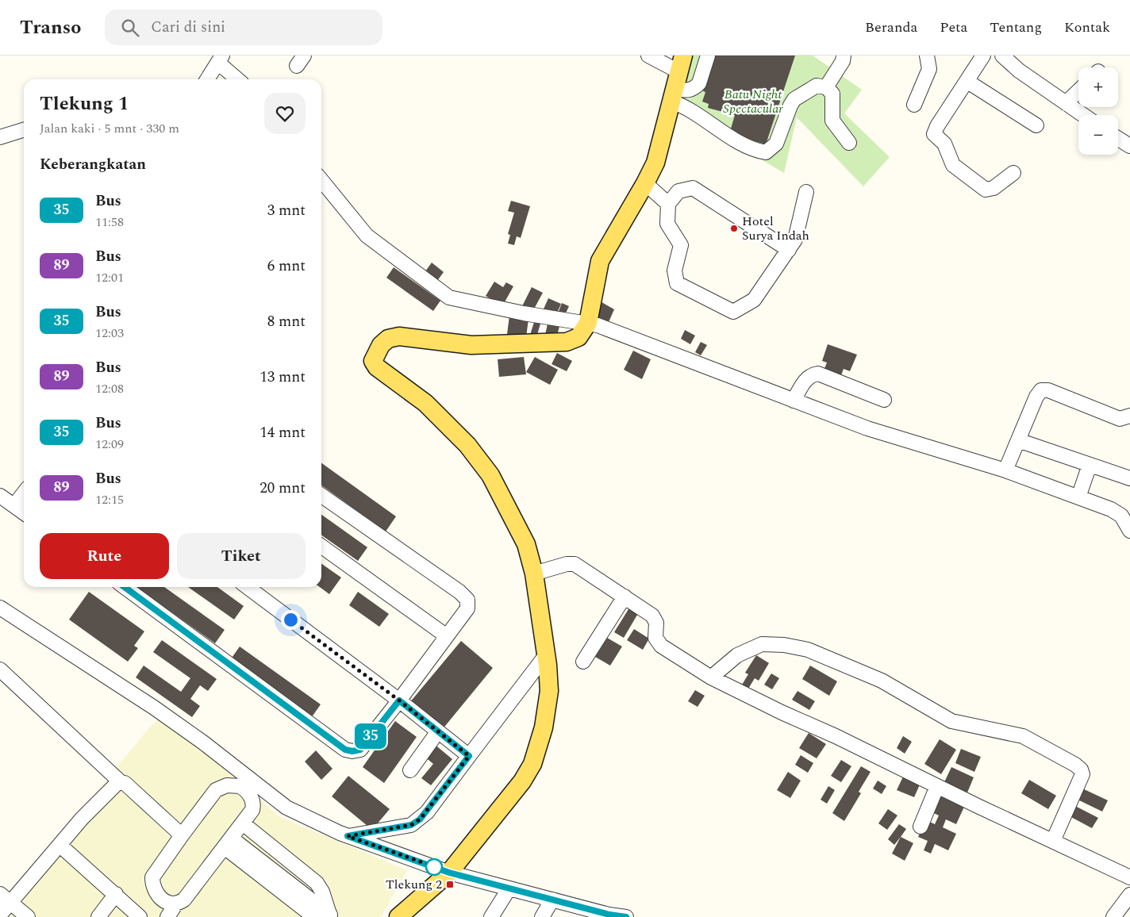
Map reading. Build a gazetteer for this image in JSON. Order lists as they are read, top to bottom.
{
  "parks": ["Batu Night Spectacular"],
  "places": {
    "other": ["Hotel Surya Indah"],
    "transit": ["Tlekung 2"]
  },
  "lines": ["bus line 35"],
  "page": {
    "header": "Transo",
    "search": "Cari di sini",
    "nav": [
      "Beranda",
      "Peta",
      "Tentang",
      "Kontak"
    ],
    "on_map": "35",
    "map_buttons": ["+", "−"],
    "heading": [
      ["Tlekung 1", "Jalan kaki · 5 mnt · 330 m"],
      "Keberangkatan"
    ],
    "list": [
      {
        "mark": "35",
        "name": "Bus",
        "note": "11:58",
        "value": "3 mnt"
      },
      {
        "mark": "89",
        "name": "Bus",
        "note": "12:01",
        "value": "6 mnt"
      },
      {
        "mark": "35",
        "name": "Bus",
        "note": "12:03",
        "value": "8 mnt"
      },
      {
        "mark": "89",
        "name": "Bus",
        "note": "12:08",
        "value": "13 mnt"
      },
      {
        "mark": "35",
        "name": "Bus",
        "note": "12:09",
        "value": "14 mnt"
      },
      {
        "mark": "89",
        "name": "Bus",
        "note": "12:15",
        "value": "20 mnt"
      }
    ],
    "buttons": ["Rute", "Tiket"]
  }
}
